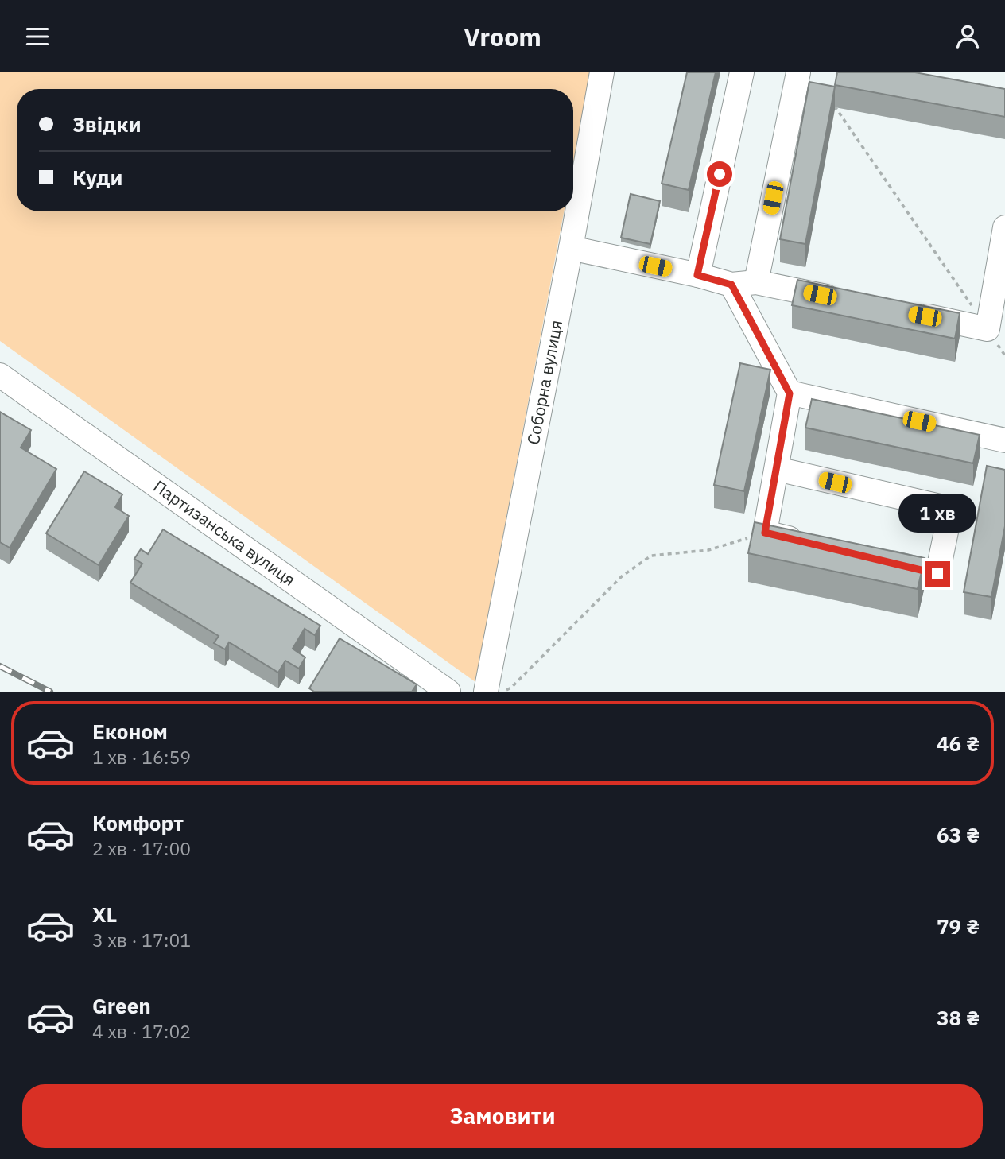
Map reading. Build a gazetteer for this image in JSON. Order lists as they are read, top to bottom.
{
  "streets": {
    "street": ["Соборна вулиця", "Партизанська вулиця"]
  },
  "page": {
    "header": "Vroom",
    "banner": ["Звідки", "Куди"],
    "bubble": "1 хв",
    "list": [
      {
        "name": "Економ",
        "note": "1 хв · 16:59",
        "value": "46 ₴"
      },
      {
        "name": "Комфорт",
        "note": "2 хв · 17:00",
        "value": "63 ₴"
      },
      {
        "name": "XL",
        "note": "3 хв · 17:01",
        "value": "79 ₴"
      },
      {
        "name": "Green",
        "note": "4 хв · 17:02",
        "value": "38 ₴"
      }
    ],
    "buttons": "Замовити"
  }
}
